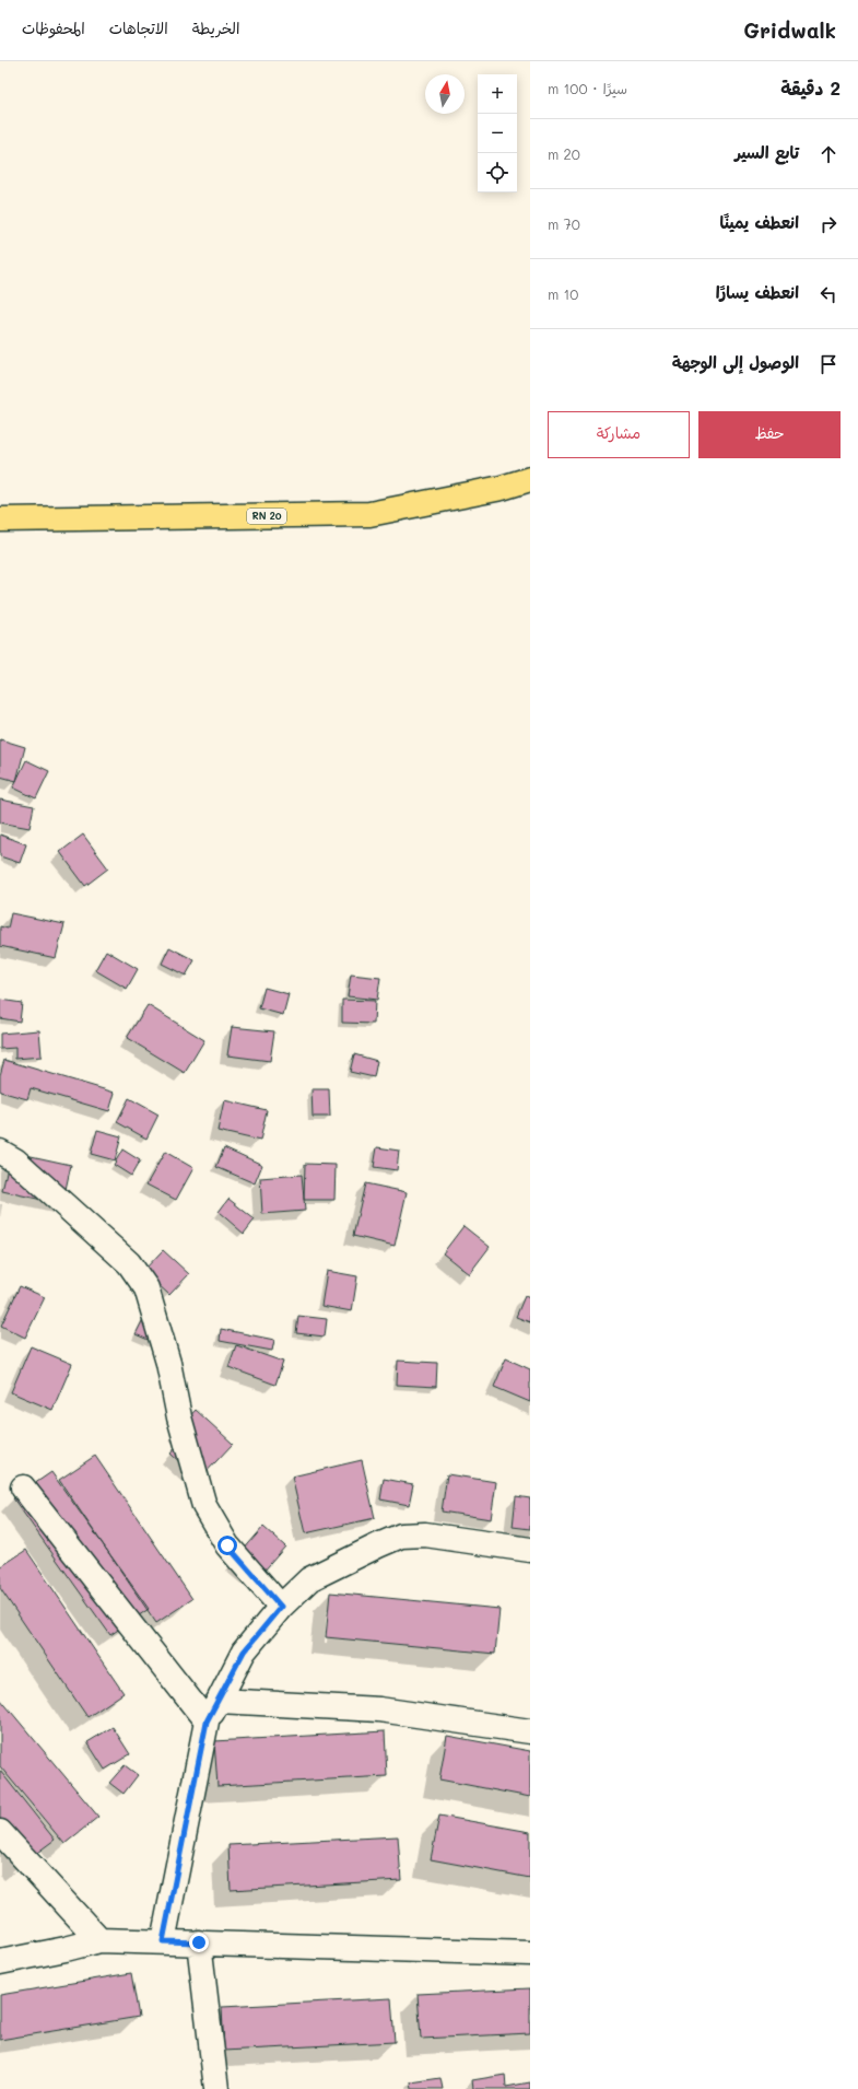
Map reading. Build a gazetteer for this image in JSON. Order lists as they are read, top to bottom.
{
  "streets": {
    "main road": ["RN 20"]
  },
  "north": "top",
  "page": {
    "header": "Gridwalk",
    "nav": ["الخريطة", "الاتجاهات", "المحفوظات"],
    "heading": ["2 دقيقة", "سيرًا · 100 m"],
    "map_buttons": ["+", "−"],
    "list": [
      ["تابع السير", "20 m"],
      ["انعطف يمينًا", "70 m"],
      ["انعطف يسارًا", "10 m"],
      "الوصول إلى الوجهة"
    ],
    "buttons": ["حفظ", "مشاركة"]
  }
}
